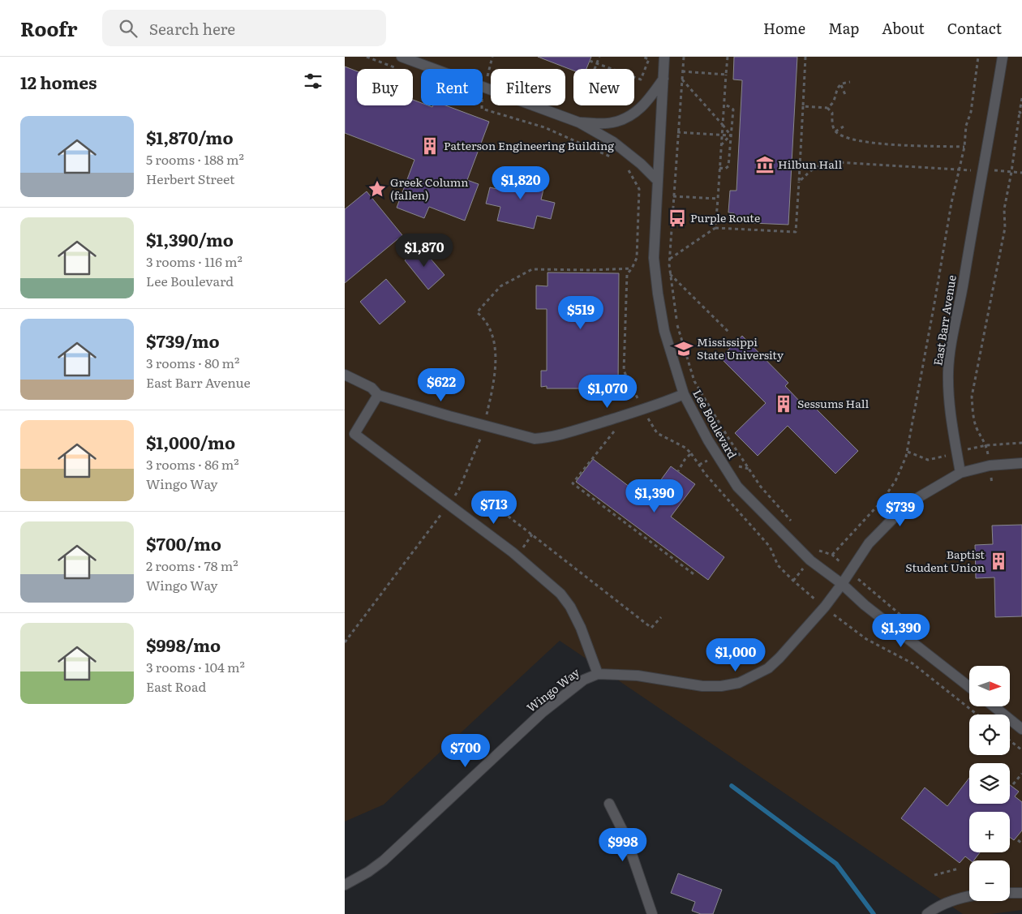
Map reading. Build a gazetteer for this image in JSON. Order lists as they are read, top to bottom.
{
  "streets": {
    "street": ["East Barr Avenue", "Lee Boulevard", "Wingo Way"]
  },
  "crossings": [
    ["Lee Boulevard", "Wingo Way"]
  ],
  "places": {
    "building": ["Patterson Engineering Building", "Sessums Hall", "Baptist Student Union"],
    "museum": ["Hilbun Hall"],
    "place": ["Greek Column (fallen)"],
    "bus stop": ["Purple Route"],
    "school or university": ["Mississippi State University"]
  },
  "north": "right",
  "page": {
    "header": "Roofr",
    "search": "Search here",
    "nav": [
      "Home",
      "Map",
      "About",
      "Contact"
    ],
    "heading": "12 homes",
    "chip": [
      "Buy",
      "Rent",
      "Filters",
      "New"
    ],
    "list": [
      {
        "name": "$1,870/mo",
        "note": "5 rooms · 188 m² · Herbert Street"
      },
      {
        "name": "$1,390/mo",
        "note": "3 rooms · 116 m² · Lee Boulevard"
      },
      {
        "name": "$739/mo",
        "note": "3 rooms · 80 m² · East Barr Avenue"
      },
      {
        "name": "$1,000/mo",
        "note": "3 rooms · 86 m² · Wingo Way"
      },
      {
        "name": "$700/mo",
        "note": "2 rooms · 78 m² · Wingo Way"
      },
      {
        "name": "$998/mo",
        "note": "3 rooms · 104 m² · East Road"
      }
    ],
    "price": [
      "$1,820",
      "$1,870",
      "$519",
      "$622",
      "$1,070",
      "$1,390",
      "$713",
      "$739",
      "$1,390",
      "$1,000",
      "$700",
      "$998"
    ],
    "map_buttons": ["+", "−"]
  }
}
